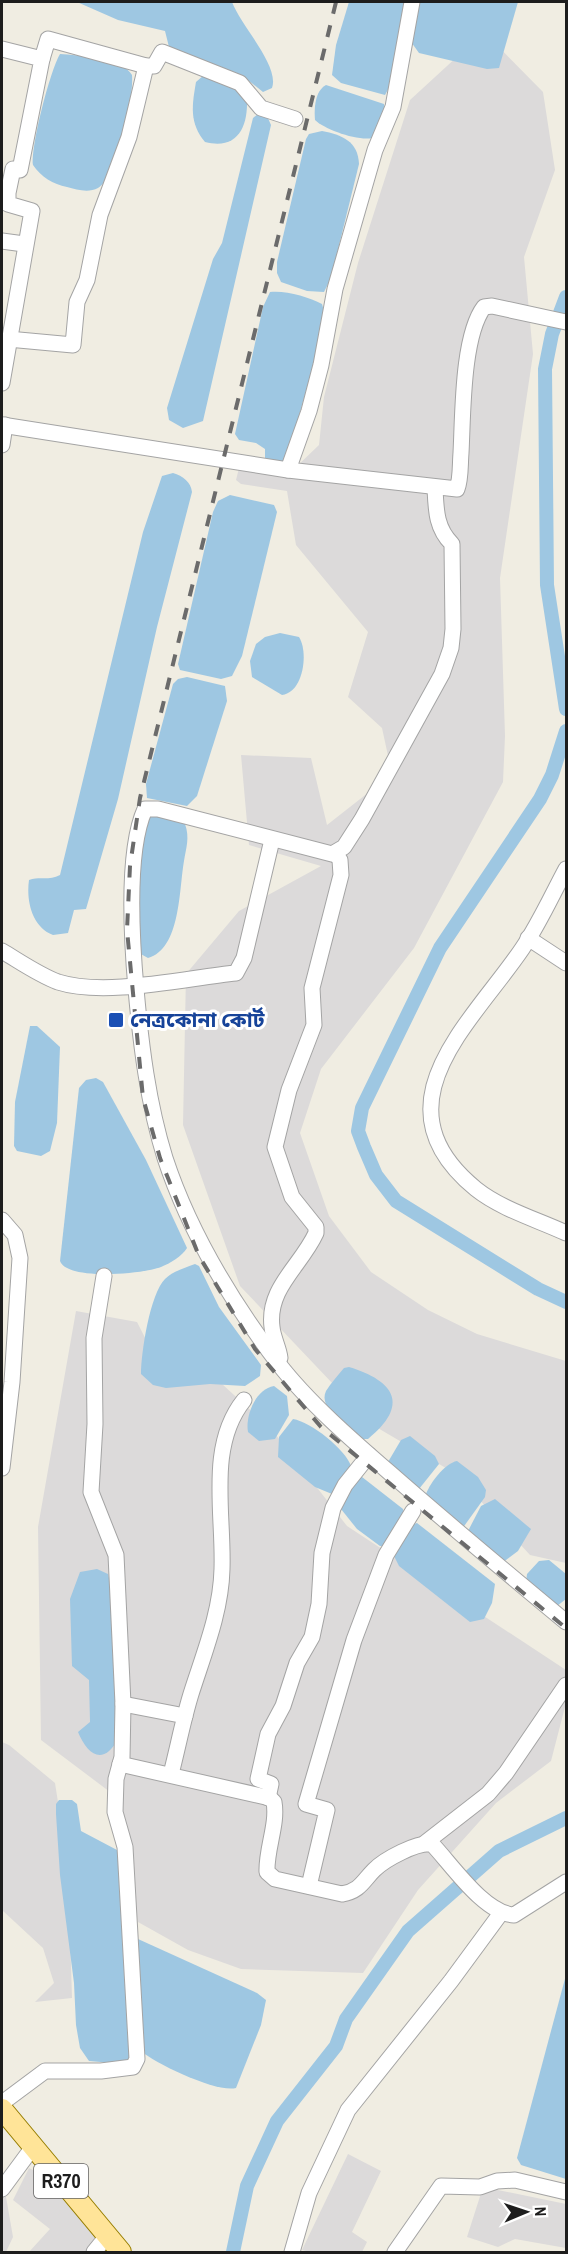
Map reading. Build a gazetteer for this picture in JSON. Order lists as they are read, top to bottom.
{
  "streets": {
    "main road": ["R370"]
  },
  "places": {
    "transit": ["নেত্রকোনা কোর্ট"]
  },
  "north": "right"
}
